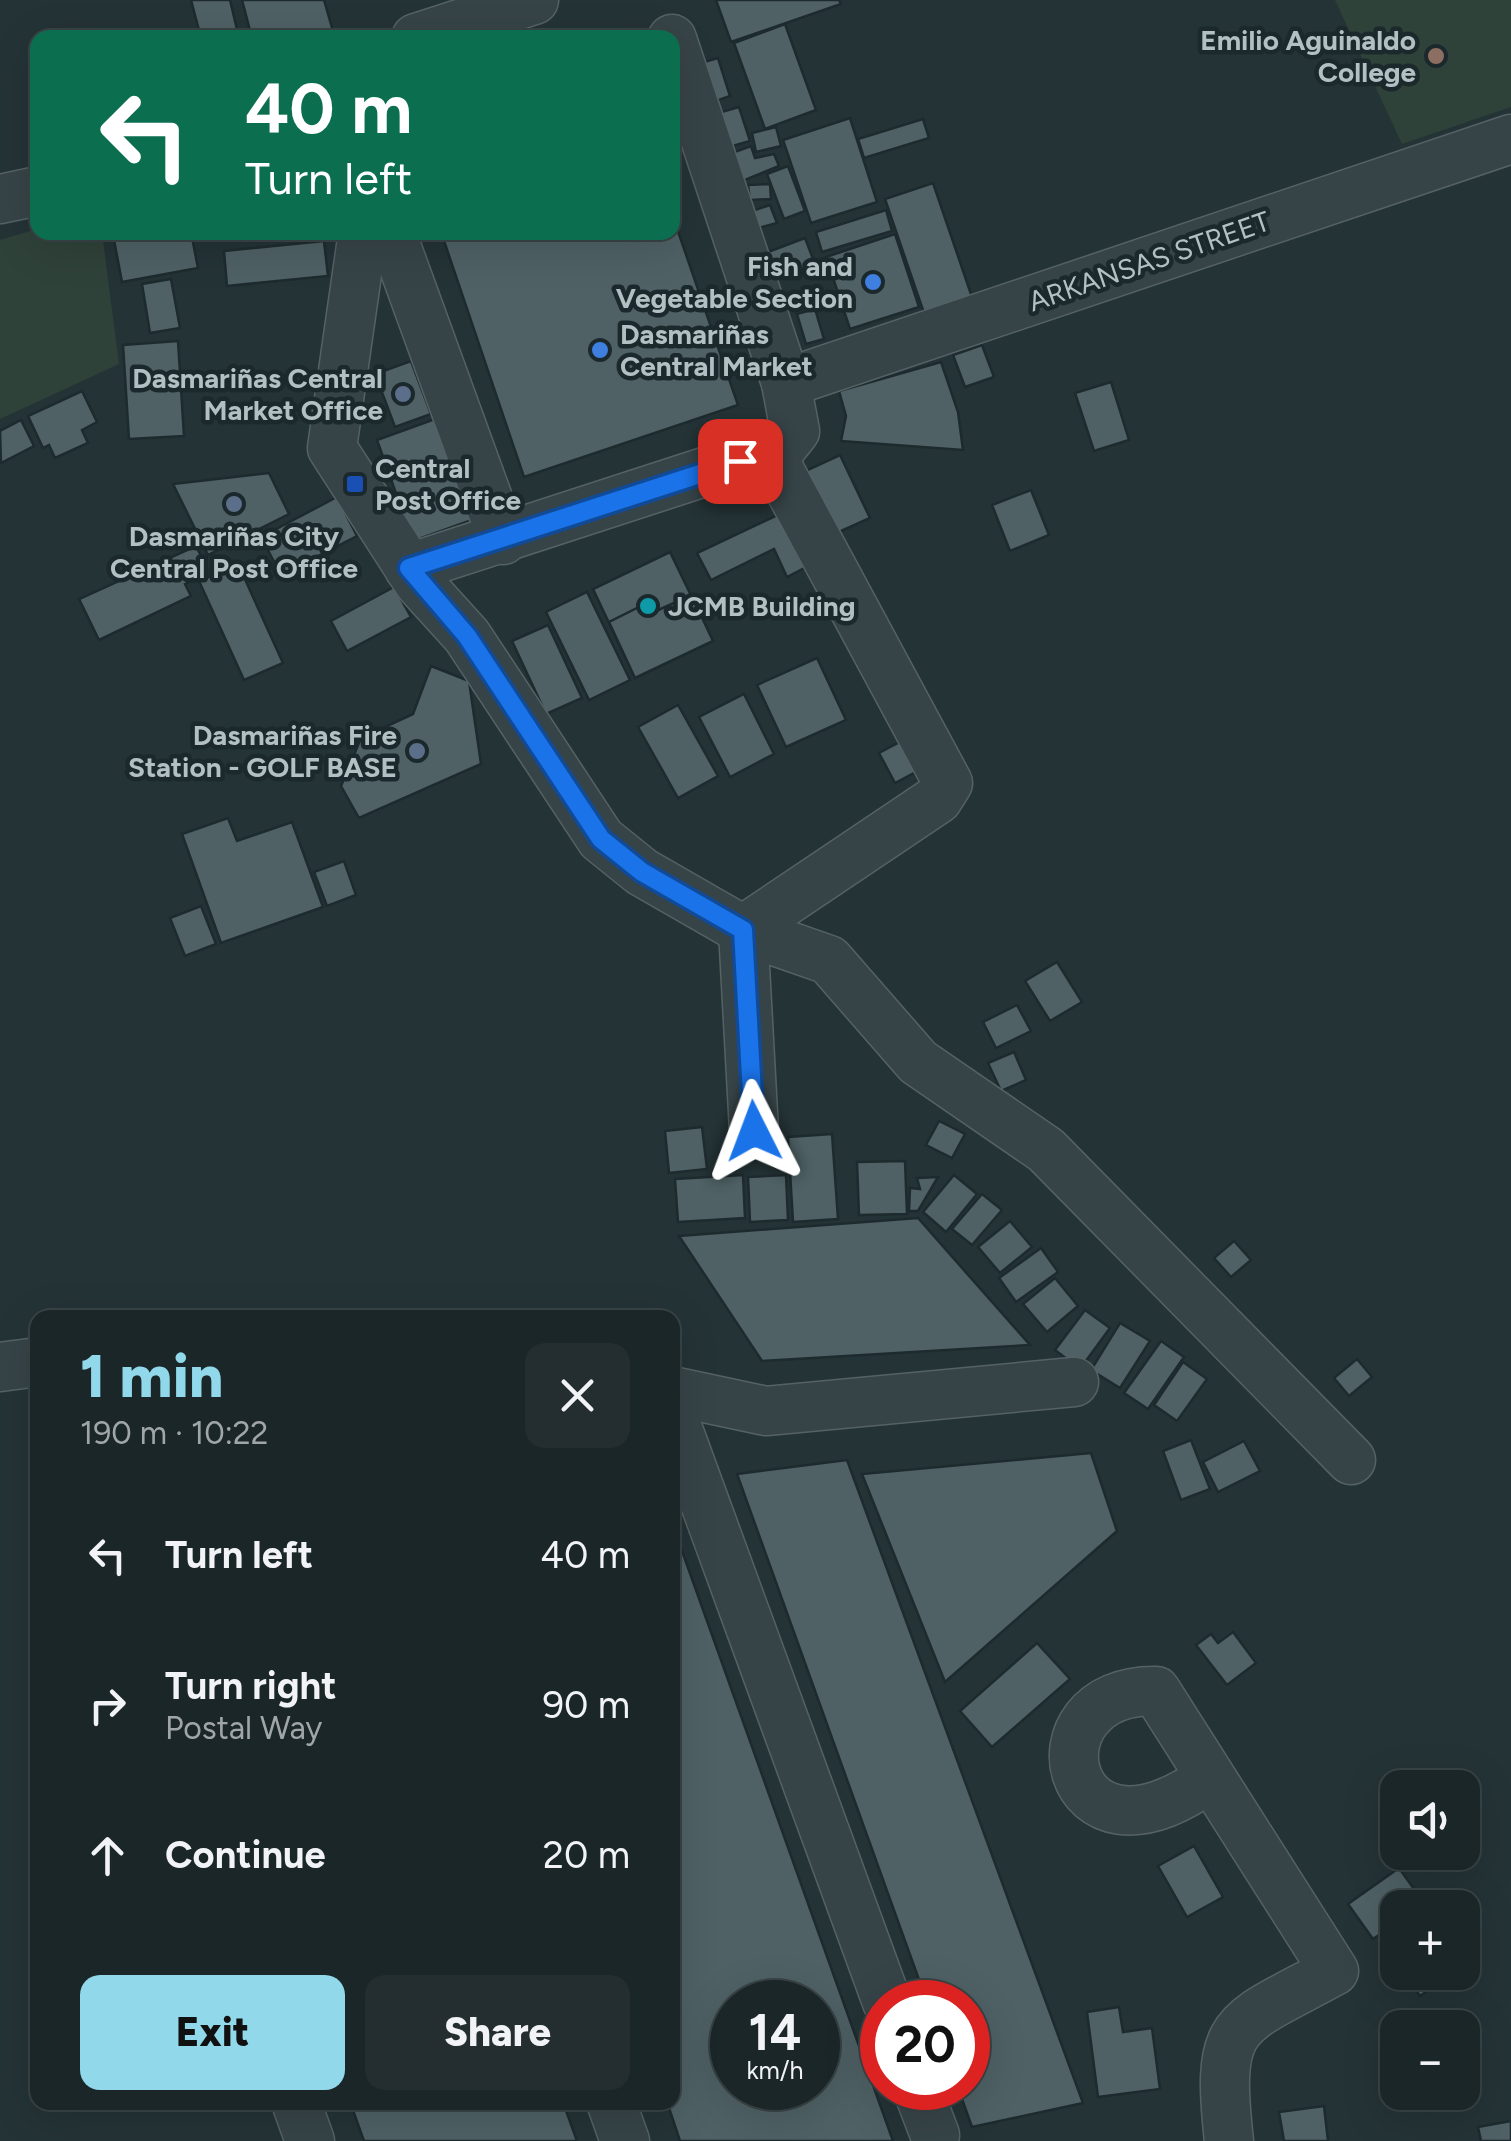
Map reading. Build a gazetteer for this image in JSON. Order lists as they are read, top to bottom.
{
  "streets": {
    "street": ["ARKANSAS STREET"]
  },
  "places": {
    "other": [
      "Emilio Aguinaldo College",
      "Fish and Vegetable Section",
      "Dasmariñas Central Market",
      "Dasmariñas Central Market Office",
      "Dasmariñas City Central Post Office",
      "JCMB Building",
      "Dasmariñas Fire Station - GOLF BASE"
    ],
    "transit": ["Central Post Office"]
  },
  "page": {
    "turn": ["40 m", "Turn left"],
    "heading": ["1 min", "190 m · 10:22"],
    "list": [
      {
        "name": "Turn left",
        "value": "40 m"
      },
      {
        "name": "Turn right",
        "note": "Postal Way",
        "value": "90 m"
      },
      {
        "name": "Continue",
        "value": "20 m"
      }
    ],
    "map_buttons": ["+", "−"],
    "buttons": ["Exit", "Share"],
    "speed": "14 km/h",
    "limit": "20"
  }
}
